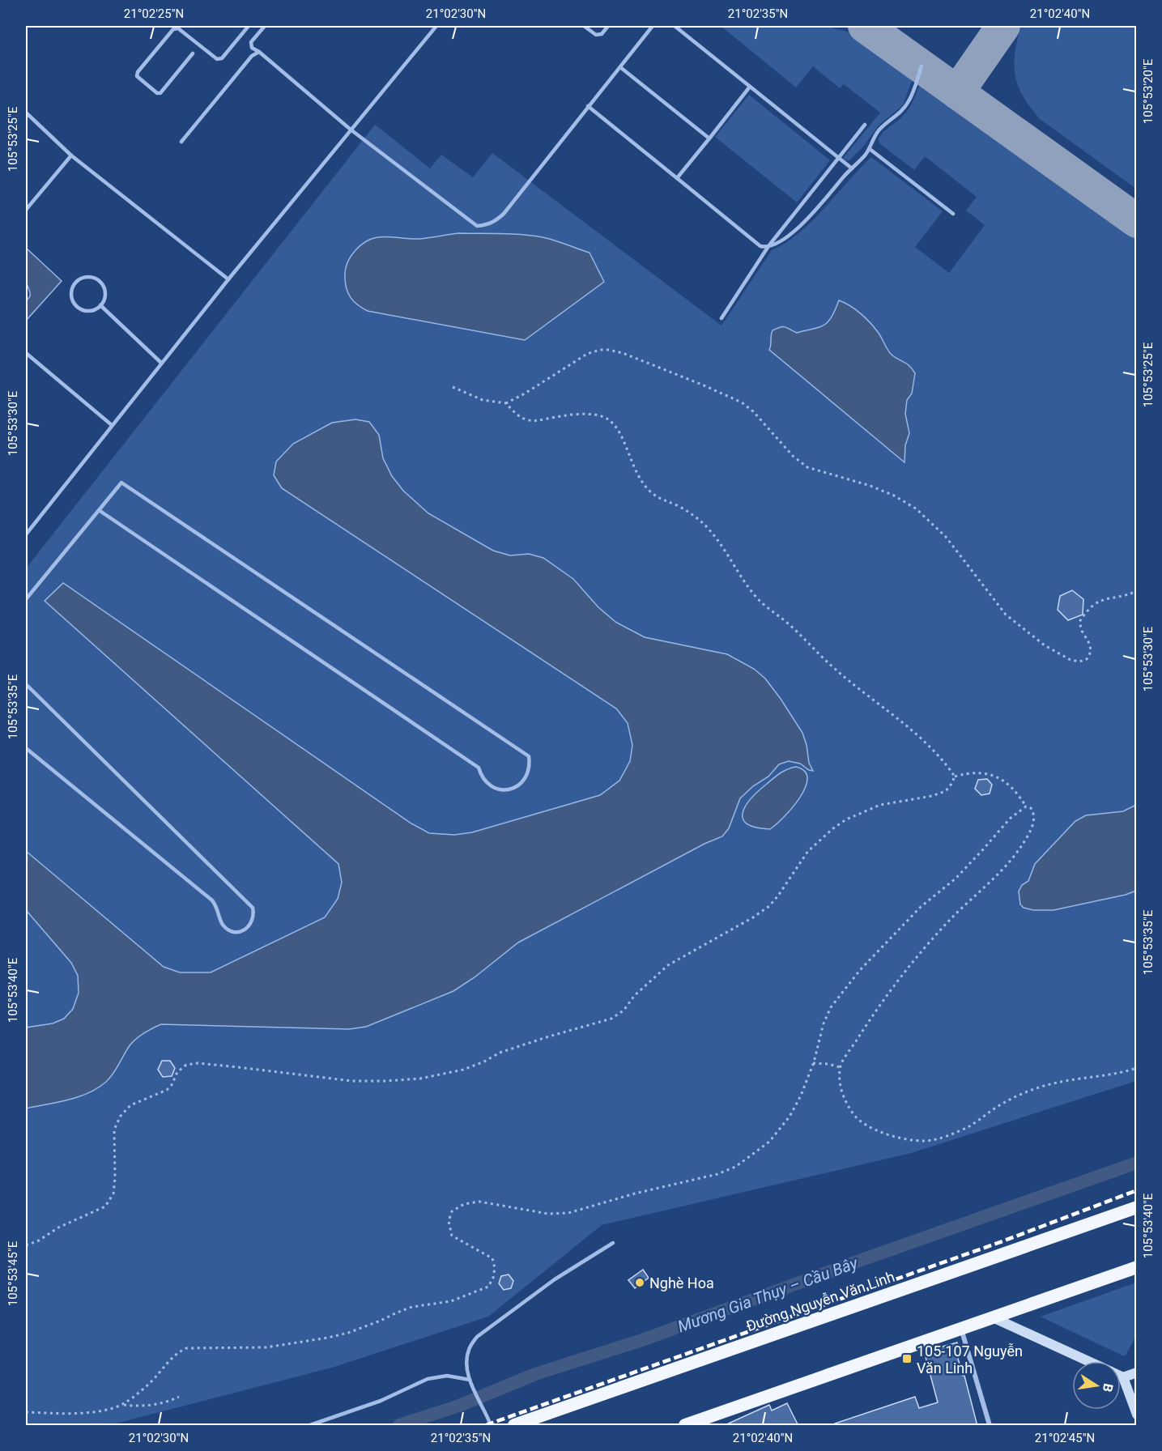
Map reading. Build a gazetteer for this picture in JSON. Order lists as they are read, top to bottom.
{
  "streets": {
    "highway": ["Đường Nguyễn Văn Linh"]
  },
  "water": ["Mương Gia Thụy – Cầu Bây"],
  "places": {
    "other": ["Nghè Hoa"],
    "transit": ["105-107 Nguyễn Văn Linh"]
  },
  "north": "right",
  "coordinates": [
    "21°02'25\"N",
    "21°02'30\"N",
    "21°02'35\"N",
    "21°02'40\"N",
    "105°53'20\"E",
    "105°53'25\"E",
    "105°53'30\"E",
    "105°53'35\"E",
    "105°53'40\"E",
    "105°53'45\"E",
    "21°02'45\"N"
  ]
}
